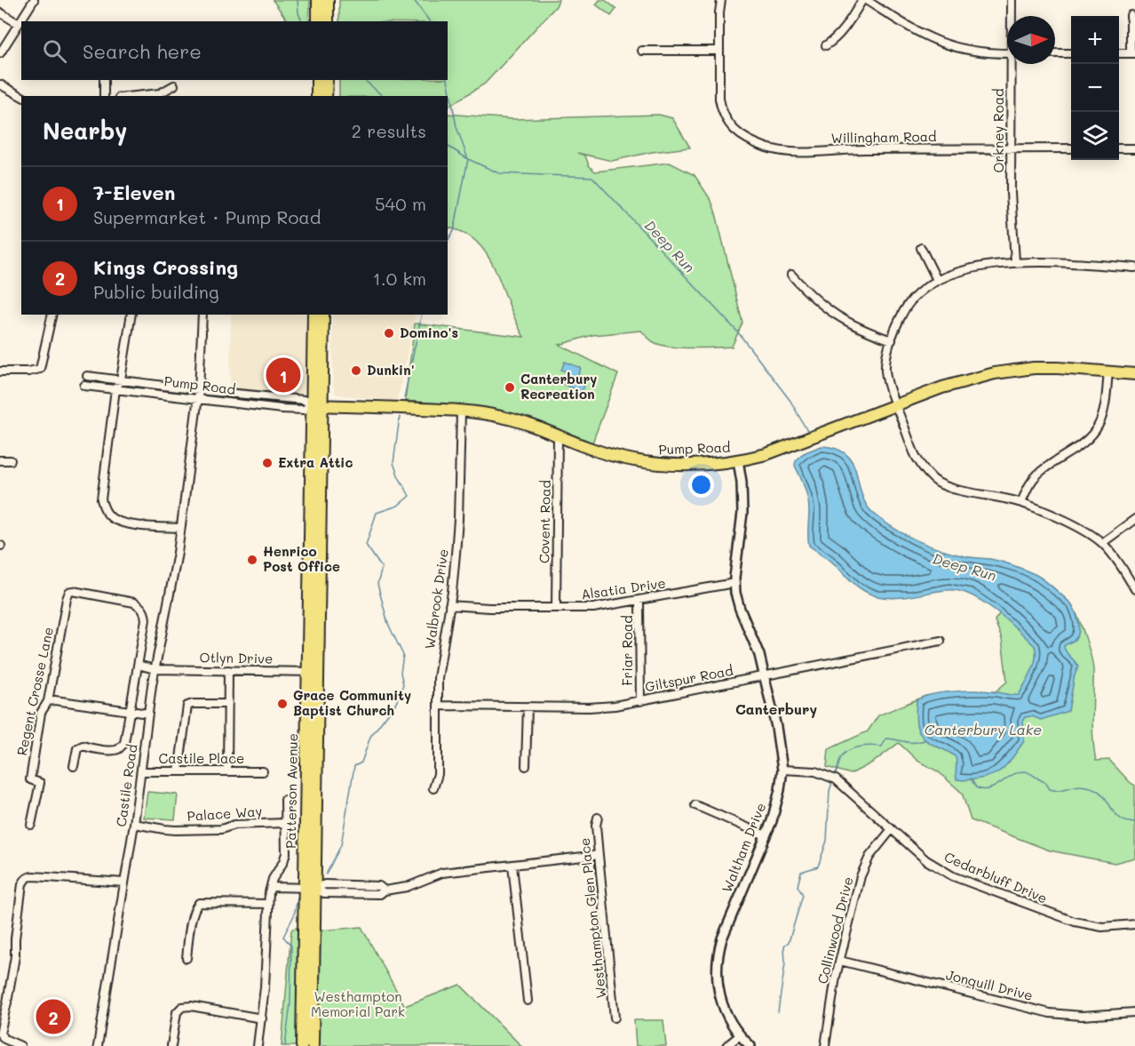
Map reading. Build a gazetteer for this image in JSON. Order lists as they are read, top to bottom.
{
  "streets": {
    "main road": ["Pump Road", "Patterson Avenue"],
    "street": [
      "Orkney Road",
      "Willingham Road",
      "Covent Road",
      "Alsatia Drive",
      "Walbrook Drive",
      "Friar Road",
      "Otlyn Drive",
      "Giltspur Road",
      "Regent Crosse Lane",
      "Castile Place",
      "Castile Road",
      "Palace Way",
      "Waltham Drive",
      "Cedarbluff Drive",
      "Westhampton Glen Place",
      "Collinwood Drive",
      "Jonquill Drive"
    ]
  },
  "crossings": [
    ["Orkney Road", "Willingham Road"],
    ["Pump Road", "Covent Road"],
    ["Pump Road", "Walbrook Drive"],
    ["Pump Road", "Castile Road"],
    ["Pump Road", "Patterson Avenue"],
    ["Pump Road", "Waltham Drive"],
    ["Covent Road", "Alsatia Drive"],
    ["Alsatia Drive", "Walbrook Drive"],
    ["Alsatia Drive", "Friar Road"],
    ["Alsatia Drive", "Waltham Drive"],
    ["Walbrook Drive", "Giltspur Road"],
    ["Friar Road", "Giltspur Road"],
    ["Otlyn Drive", "Regent Crosse Lane"],
    ["Otlyn Drive", "Castile Road"],
    ["Otlyn Drive", "Patterson Avenue"],
    ["Giltspur Road", "Waltham Drive"],
    ["Castile Place", "Castile Road"],
    ["Castile Road", "Palace Way"],
    ["Waltham Drive", "Cedarbluff Drive"],
    ["Cedarbluff Drive", "Collinwood Drive"],
    ["Collinwood Drive", "Jonquill Drive"]
  ],
  "districts": ["Canterbury"],
  "water": ["Deep Run", "Canterbury Lake"],
  "parks": ["Westhampton Memorial Park"],
  "places": [
    "Domino's",
    "Dunkin'",
    "Canterbury Recreation",
    "Extra Attic",
    "Henrico Post Office",
    "Grace Community Baptist Church"
  ],
  "north": "right",
  "page": {
    "map_buttons": ["+", "−"],
    "search": "Search here",
    "heading": ["Nearby", "2 results"],
    "list": [
      {
        "mark": "1",
        "name": "7-Eleven",
        "note": "Supermarket · Pump Road",
        "value": "540 m"
      },
      {
        "mark": "2",
        "name": "Kings Crossing",
        "note": "Public building",
        "value": "1.0 km"
      }
    ],
    "pins": ["1", "2"]
  }
}
